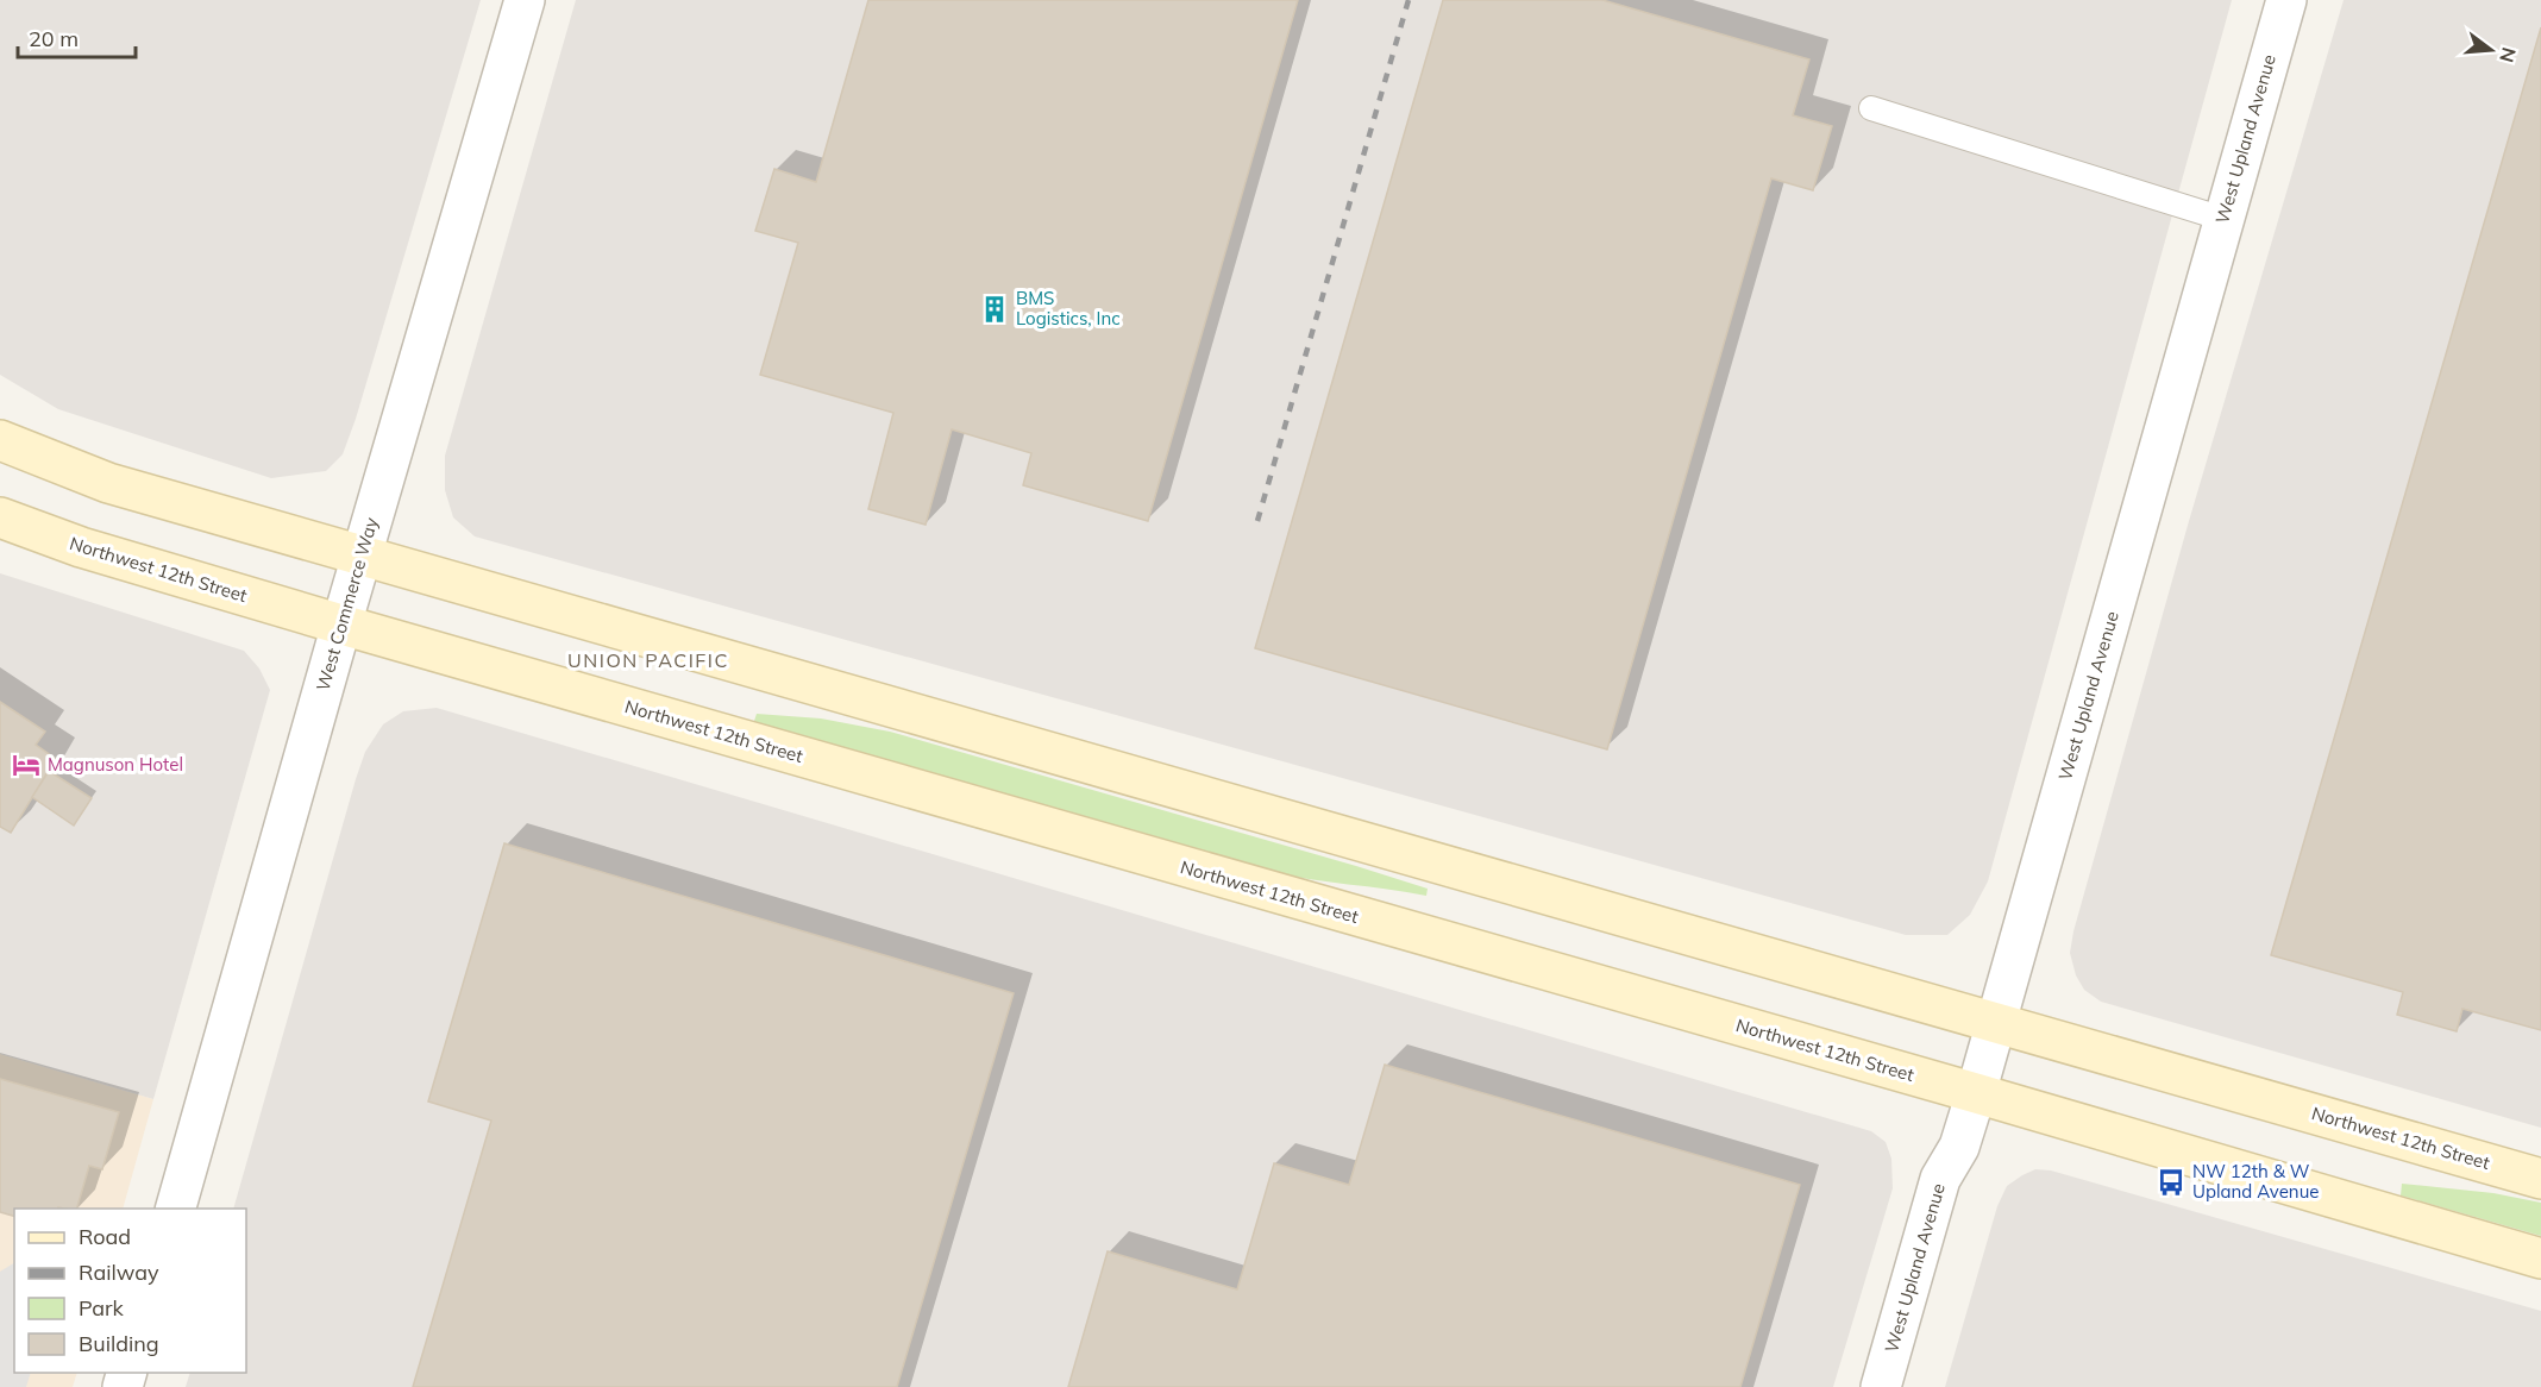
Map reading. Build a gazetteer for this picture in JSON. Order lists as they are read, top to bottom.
{
  "streets": {
    "main road": ["Northwest 12th Street"],
    "street": ["West Upland Avenue", "West Commerce Way"]
  },
  "crossings": [
    ["West Upland Avenue", "Northwest 12th Street"],
    ["Northwest 12th Street", "West Commerce Way"]
  ],
  "districts": ["UNION PACIFIC"],
  "places": {
    "building": ["BMS Logistics, Inc"],
    "hotel": ["Magnuson Hotel"],
    "bus stop": ["NW 12th & W Upland Avenue"]
  },
  "legend": [
    "Road",
    "Railway",
    "Park",
    "Building"
  ],
  "scale_bar": "20 m",
  "north": "right"
}
